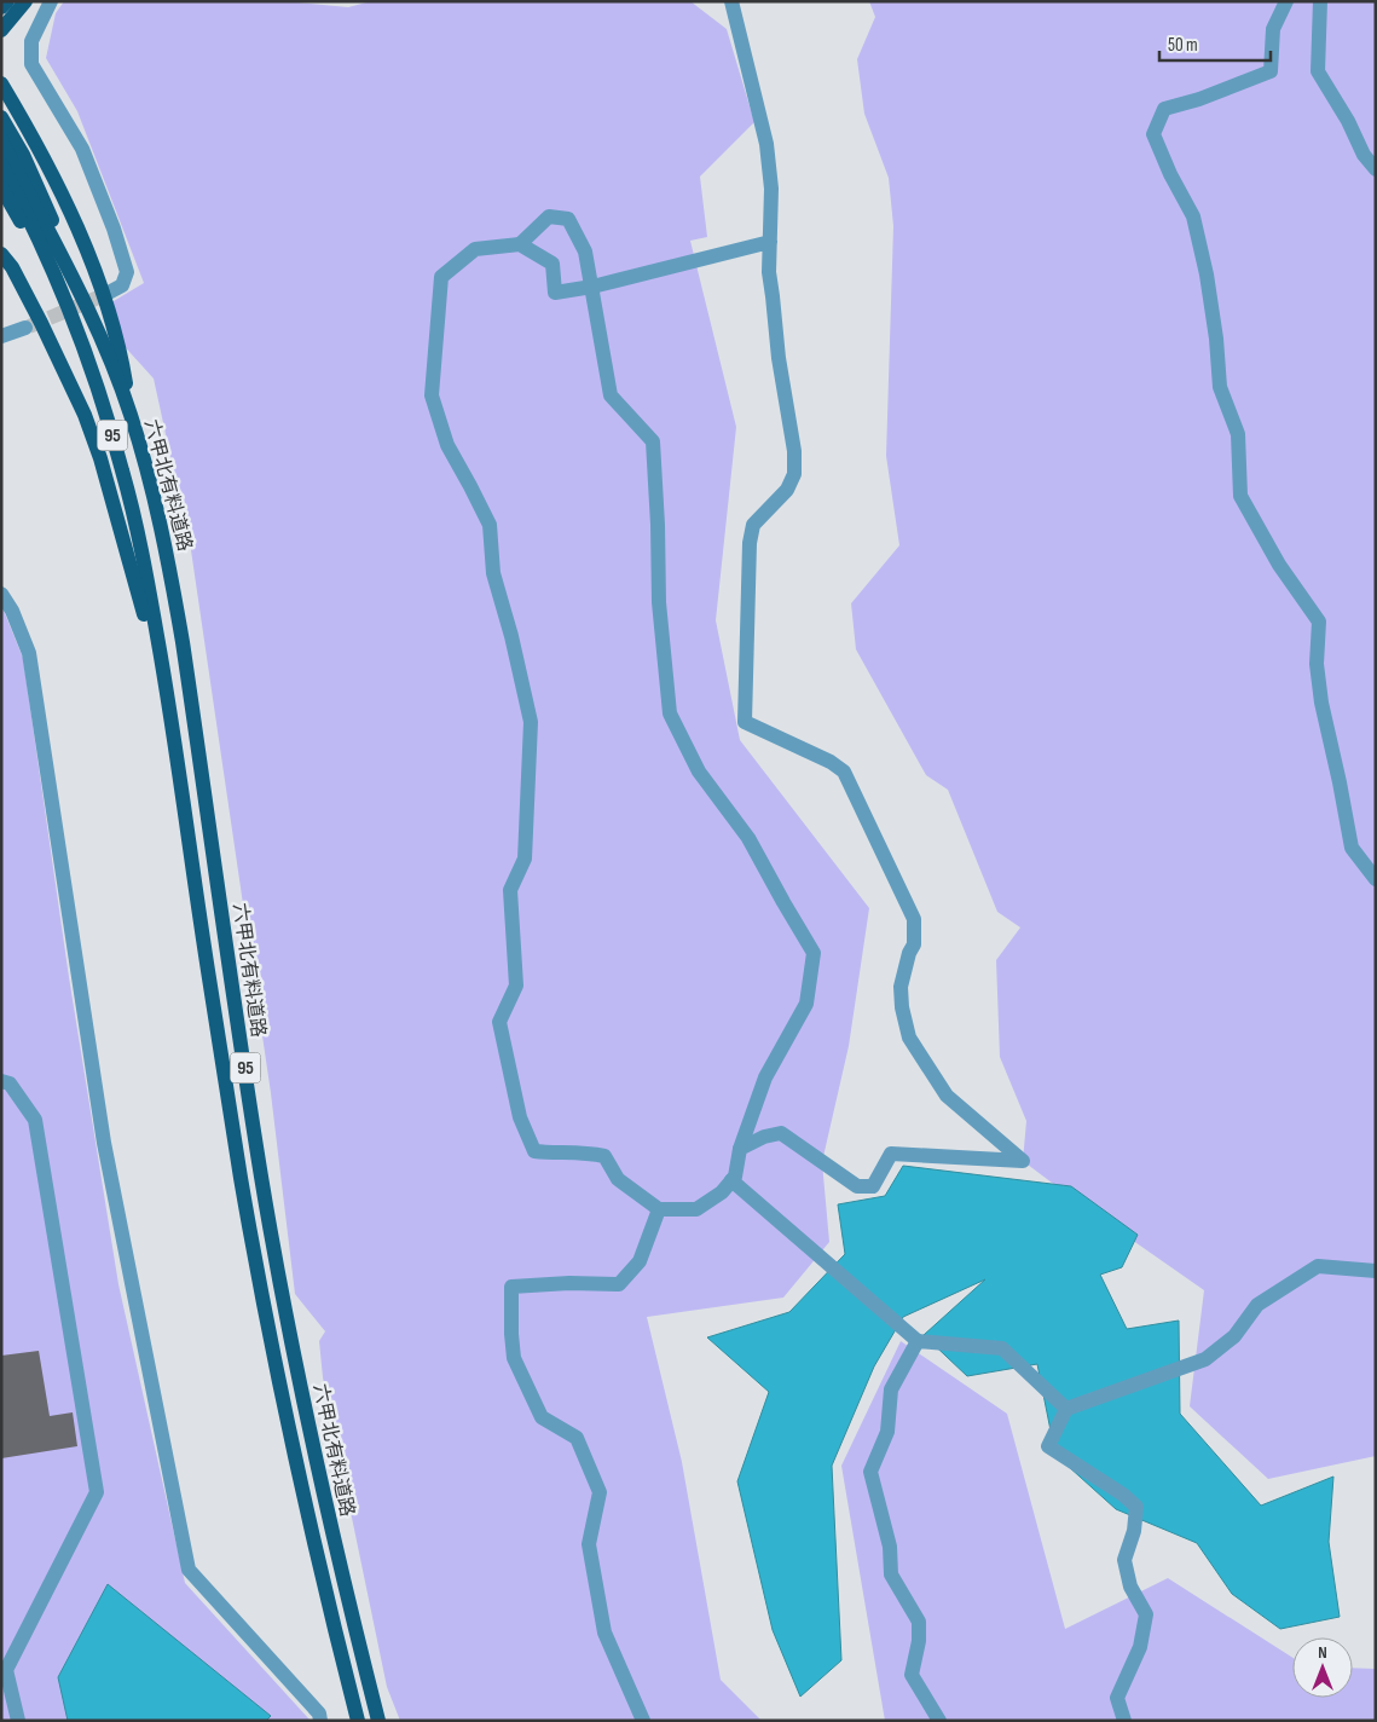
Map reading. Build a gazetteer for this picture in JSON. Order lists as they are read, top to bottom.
{
  "streets": {
    "main road": ["95", "六甲北有料道路"]
  },
  "scale_bar": "50 m",
  "north": "top"
}
